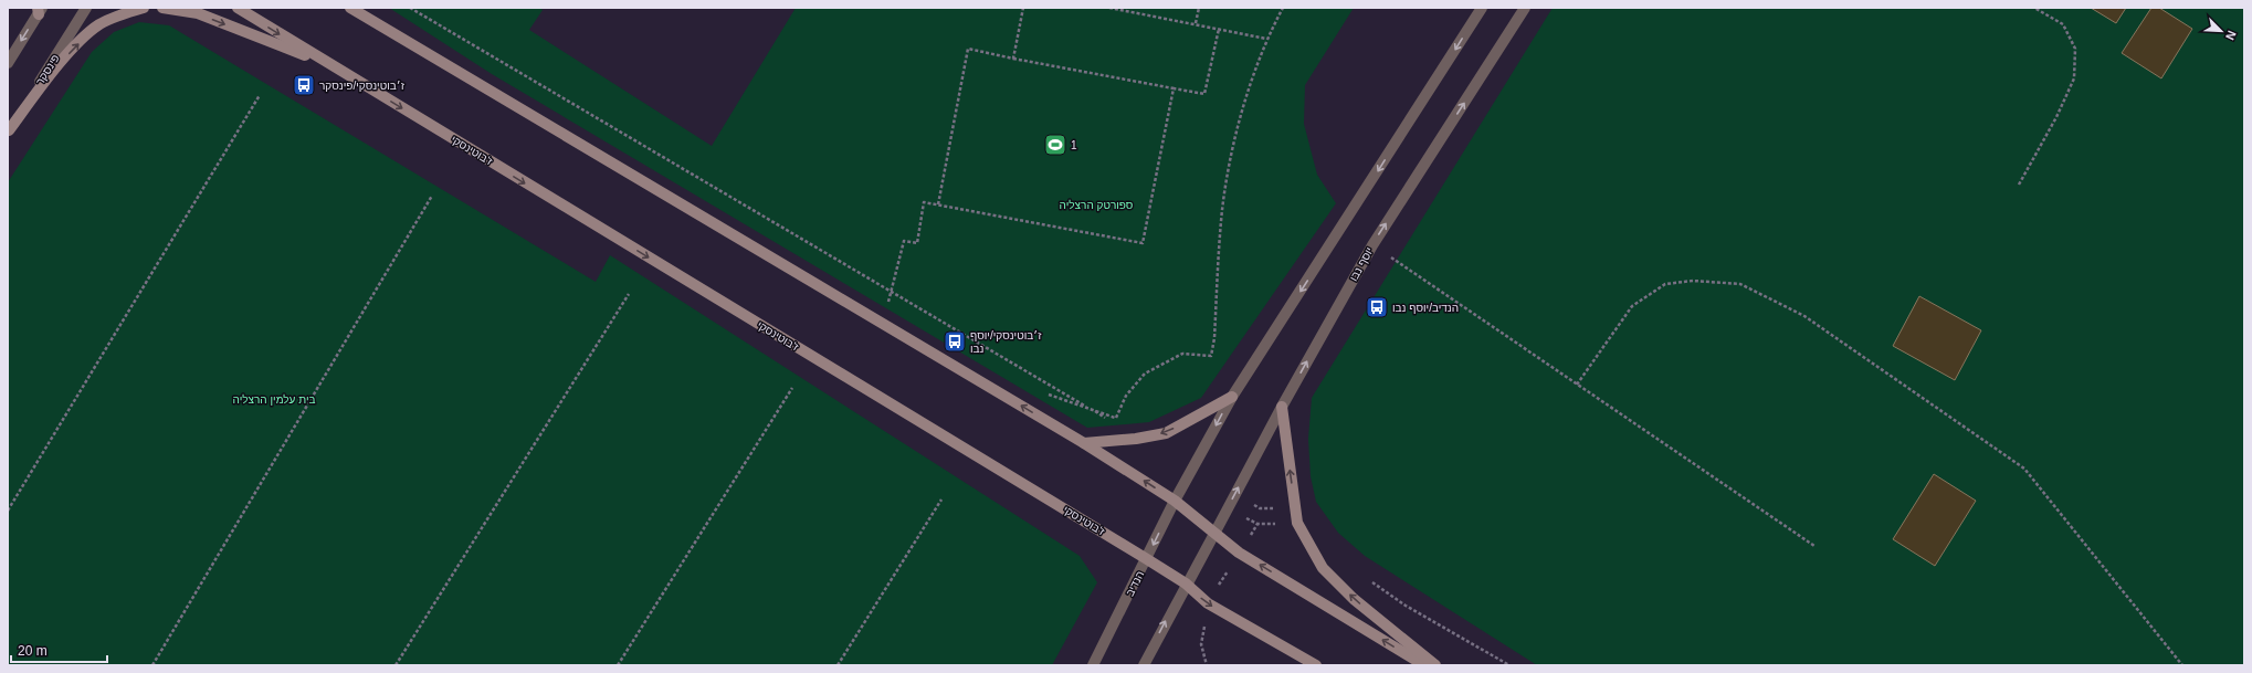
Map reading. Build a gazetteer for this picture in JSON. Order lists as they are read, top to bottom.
{
  "streets": {
    "main road": ["ז'בוטינסקי"],
    "street": ["פינסקר", "יוסף נבו", "הנדיב"]
  },
  "crossings": [
    ["ז'בוטינסקי", "הנדיב"]
  ],
  "parks": ["ספורטק הרצליה", "בית עלמין הרצליה"],
  "places": {
    "bus stop": ["ז׳בוטינסקי/פינסקר", "הנדיב/יוסף נבו", "ז׳בוטינסקי/יוסף נבו"],
    "sports": ["1"]
  },
  "scale_bar": "20 m",
  "north": "bottom right"
}
